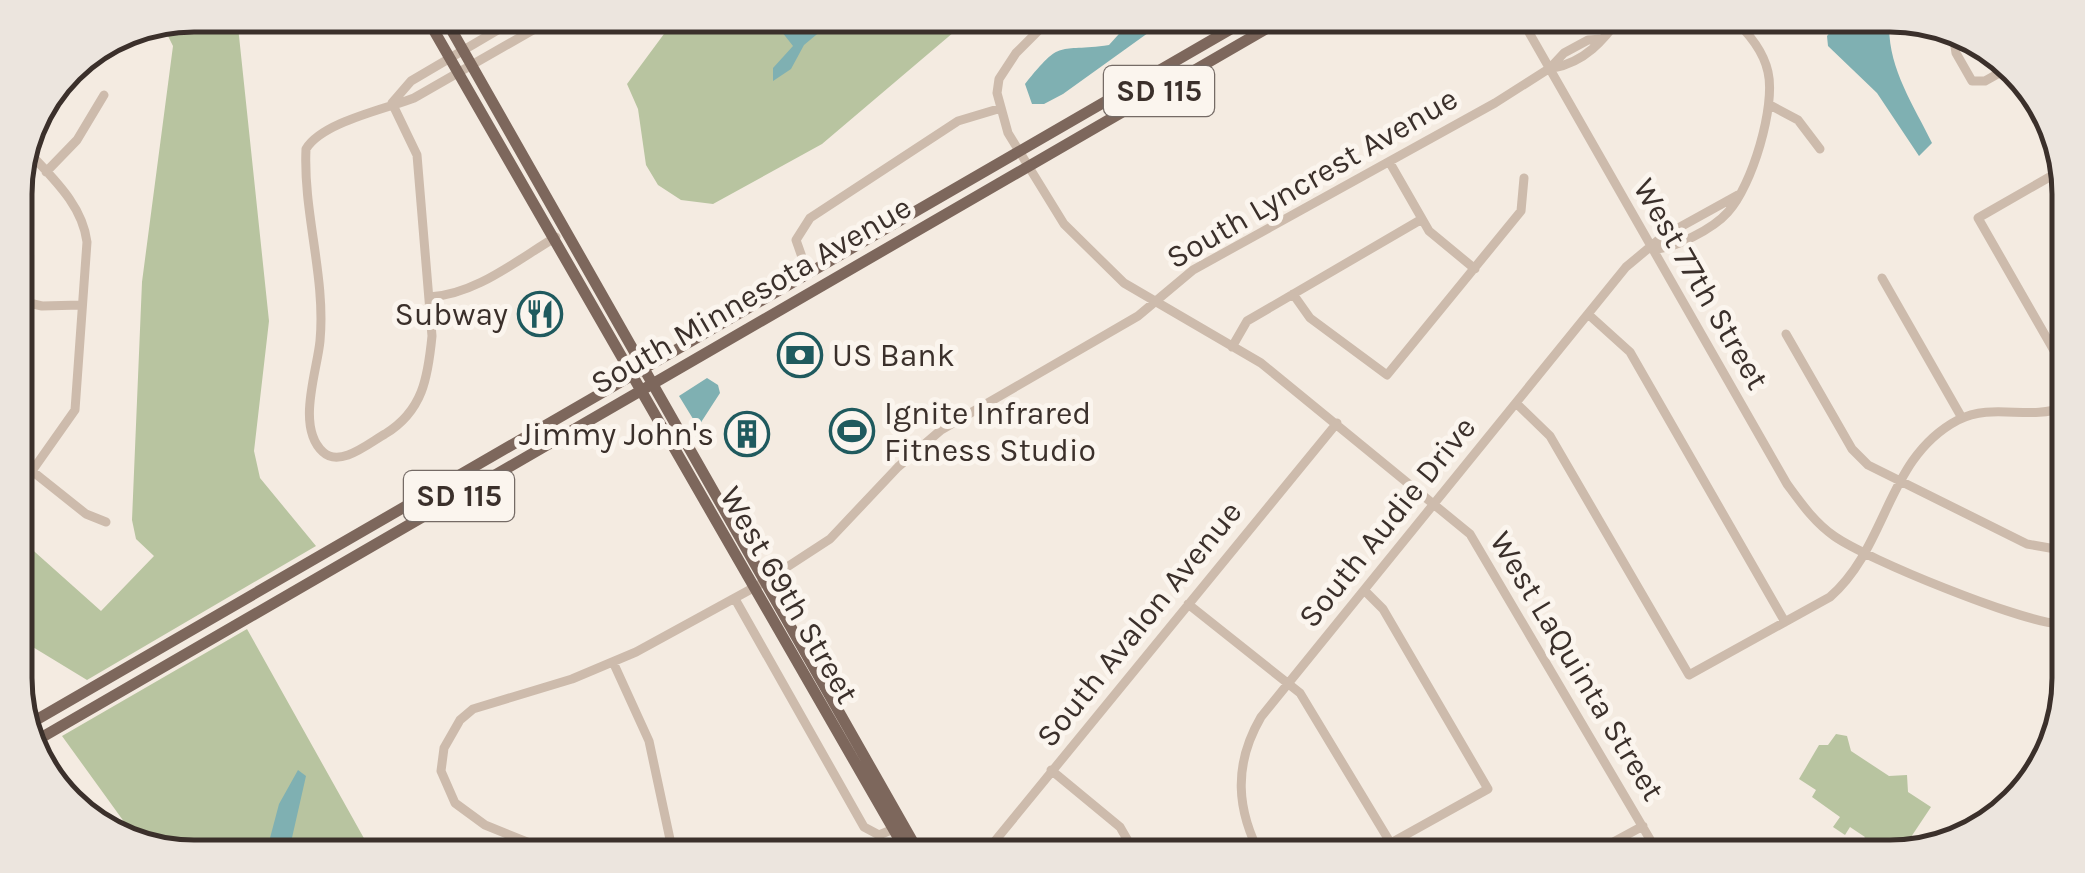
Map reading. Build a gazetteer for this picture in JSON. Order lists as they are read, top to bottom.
{
  "streets": {
    "main road": ["SD 115", "South Minnesota Avenue", "West 69th Street"],
    "street": [
      "South Lyncrest Avenue",
      "West 77th Street",
      "South Audie Drive",
      "South Avalon Avenue",
      "West LaQuinta Street"
    ]
  },
  "crossings": [
    ["South Lyncrest Avenue", "West 77th Street"],
    ["South Lyncrest Avenue", "West 69th Street"],
    ["South Lyncrest Avenue", "West LaQuinta Street"],
    ["West 77th Street", "South Audie Drive"],
    ["South Minnesota Avenue", "West 69th Street"],
    ["South Minnesota Avenue", "West LaQuinta Street"],
    ["South Audie Drive", "West LaQuinta Street"],
    ["South Avalon Avenue", "West LaQuinta Street"]
  ],
  "places": {
    "restaurant": ["Subway"],
    "bank": ["US Bank"],
    "sports": ["Ignite Infrared Fitness Studio"],
    "building": ["Jimmy John's"]
  }
}
